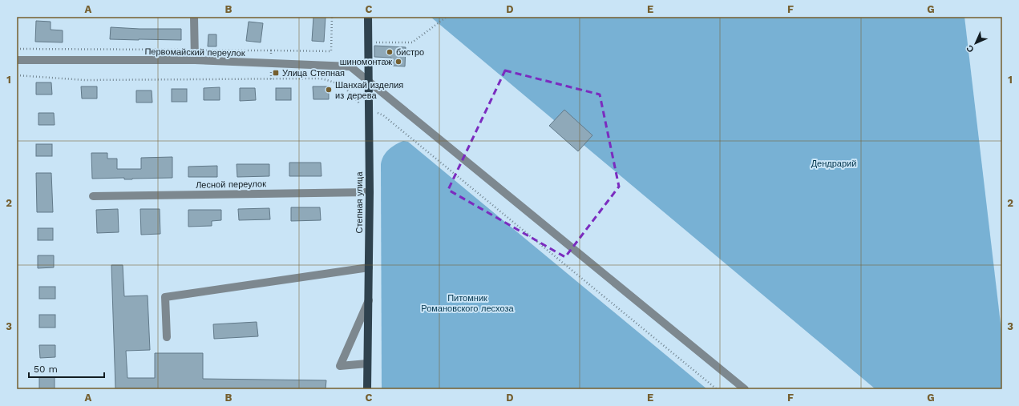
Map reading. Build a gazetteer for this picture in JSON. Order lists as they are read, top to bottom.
{
  "streets": {
    "main road": ["Степная улица"],
    "street": ["Первомайский переулок", "Лесной переулок"]
  },
  "crossings": [
    ["Первомайский переулок", "Степная улица"],
    ["Лесной переулок", "Степная улица"]
  ],
  "parks": ["Дендрарий", "Питомник Романовского лесхоза"],
  "places": {
    "other": ["бистро", "шиномонтаж", "Шанхай изделия из дерева"],
    "transit": ["Улица Степная"]
  },
  "scale_bar": "50 m",
  "north": "bottom left",
  "grid": {
    "columns": [
      "A",
      "B",
      "C",
      "D",
      "E",
      "F",
      "G"
    ],
    "rows": ["1", "2", "3"]
  }
}
